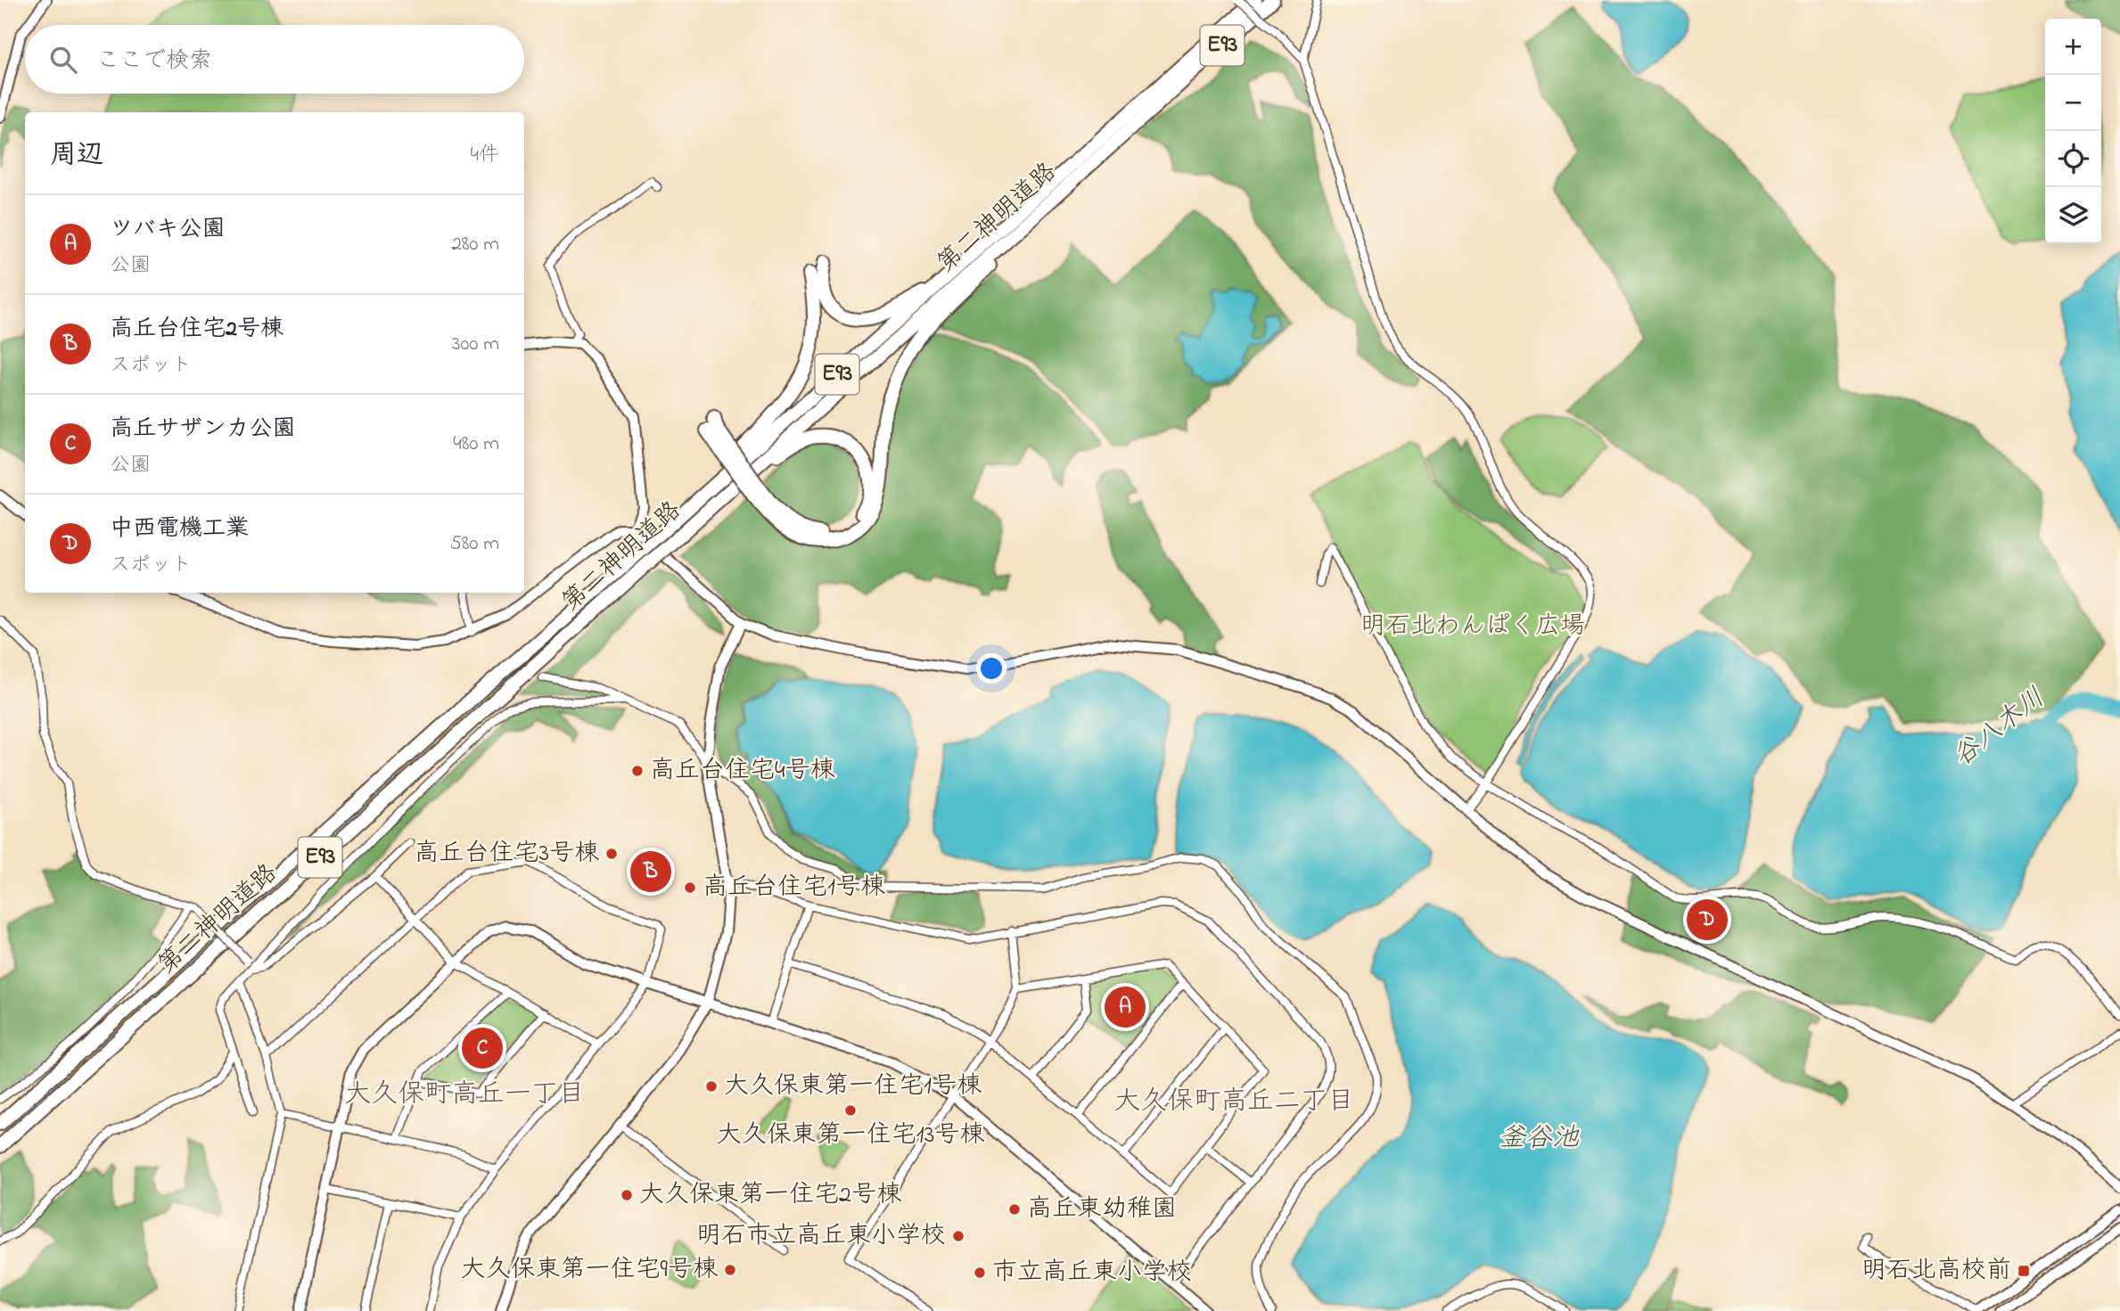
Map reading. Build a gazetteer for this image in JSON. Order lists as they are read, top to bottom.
{
  "streets": {
    "highway": ["E93", "第二神明道路"]
  },
  "districts": ["大久保町高丘一丁目", "大久保町高丘二丁目"],
  "water": ["谷八木川", "釜谷池"],
  "parks": ["明石北わんぱく広場"],
  "places": {
    "other": [
      "高丘台住宅4号棟",
      "高丘台住宅3号棟",
      "高丘台住宅1号棟",
      "大久保東第一住宅1号棟",
      "大久保東第一住宅13号棟",
      "大久保東第一住宅2号棟",
      "高丘東幼稚園",
      "明石市立高丘東小学校",
      "大久保東第一住宅9号棟",
      "市立高丘東小学校"
    ],
    "transit": ["明石北高校前"]
  },
  "page": {
    "map_buttons": ["+", "−"],
    "search": "ここで検索",
    "heading": ["周辺", "4件"],
    "list": [
      {
        "mark": "A",
        "name": "ツバキ公園",
        "note": "公園",
        "value": "280 m"
      },
      {
        "mark": "B",
        "name": "高丘台住宅2号棟",
        "note": "スポット",
        "value": "300 m"
      },
      {
        "mark": "C",
        "name": "高丘サザンカ公園",
        "note": "公園",
        "value": "480 m"
      },
      {
        "mark": "D",
        "name": "中西電機工業",
        "note": "スポット",
        "value": "580 m"
      }
    ],
    "pins": [
      "B",
      "D",
      "A",
      "C"
    ]
  }
}
